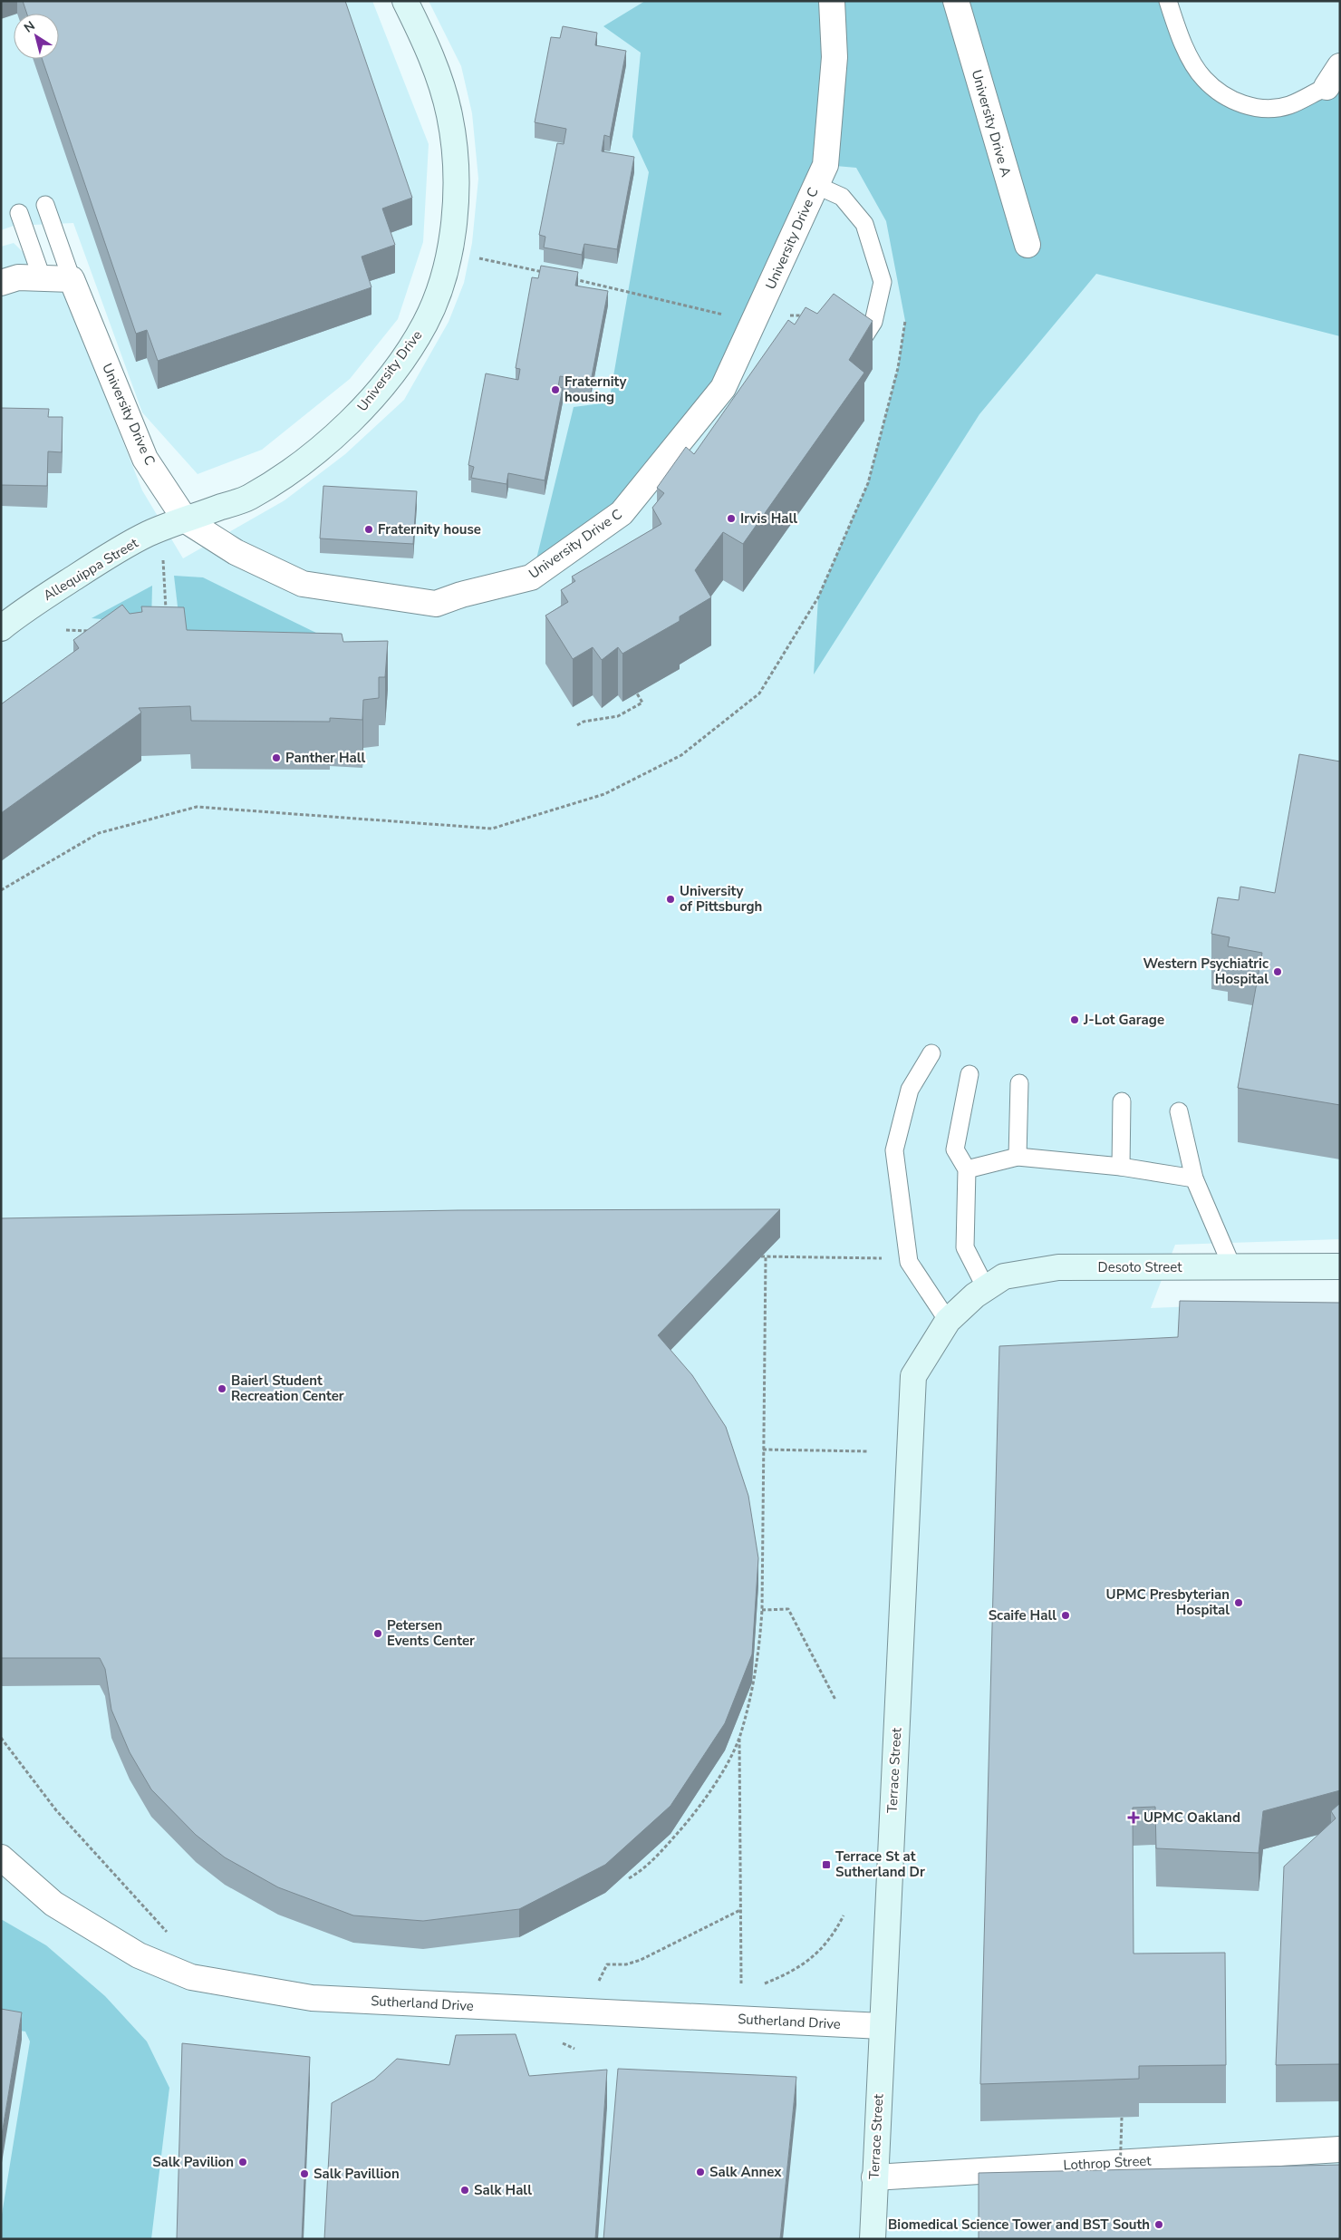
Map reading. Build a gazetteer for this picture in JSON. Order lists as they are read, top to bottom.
{
  "streets": {
    "street": [
      "University Drive A",
      "University Drive C",
      "University Drive",
      "Allequippa Street",
      "Desoto Street",
      "Terrace Street",
      "Sutherland Drive",
      "Lothrop Street"
    ]
  },
  "crossings": [
    ["University Drive C", "University Drive"],
    ["University Drive C", "Allequippa Street"],
    ["University Drive", "Allequippa Street"],
    ["Desoto Street", "Terrace Street"],
    ["Terrace Street", "Sutherland Drive"],
    ["Terrace Street", "Lothrop Street"]
  ],
  "places": {
    "other": [
      "Fraternity housing",
      "Irvis Hall",
      "Fraternity house",
      "Panther Hall",
      "University of Pittsburgh",
      "Western Psychiatric Hospital",
      "J-Lot Garage",
      "Baierl Student Recreation Center",
      "UPMC Presbyterian Hospital",
      "Scaife Hall",
      "Petersen Events Center",
      "Salk Pavilion",
      "Salk Annex",
      "Salk Pavillion",
      "Salk Hall",
      "Biomedical Science Tower and BST South"
    ],
    "health": ["UPMC Oakland"],
    "transit": ["Terrace St at Sutherland Dr"]
  },
  "north": "top left"
}
